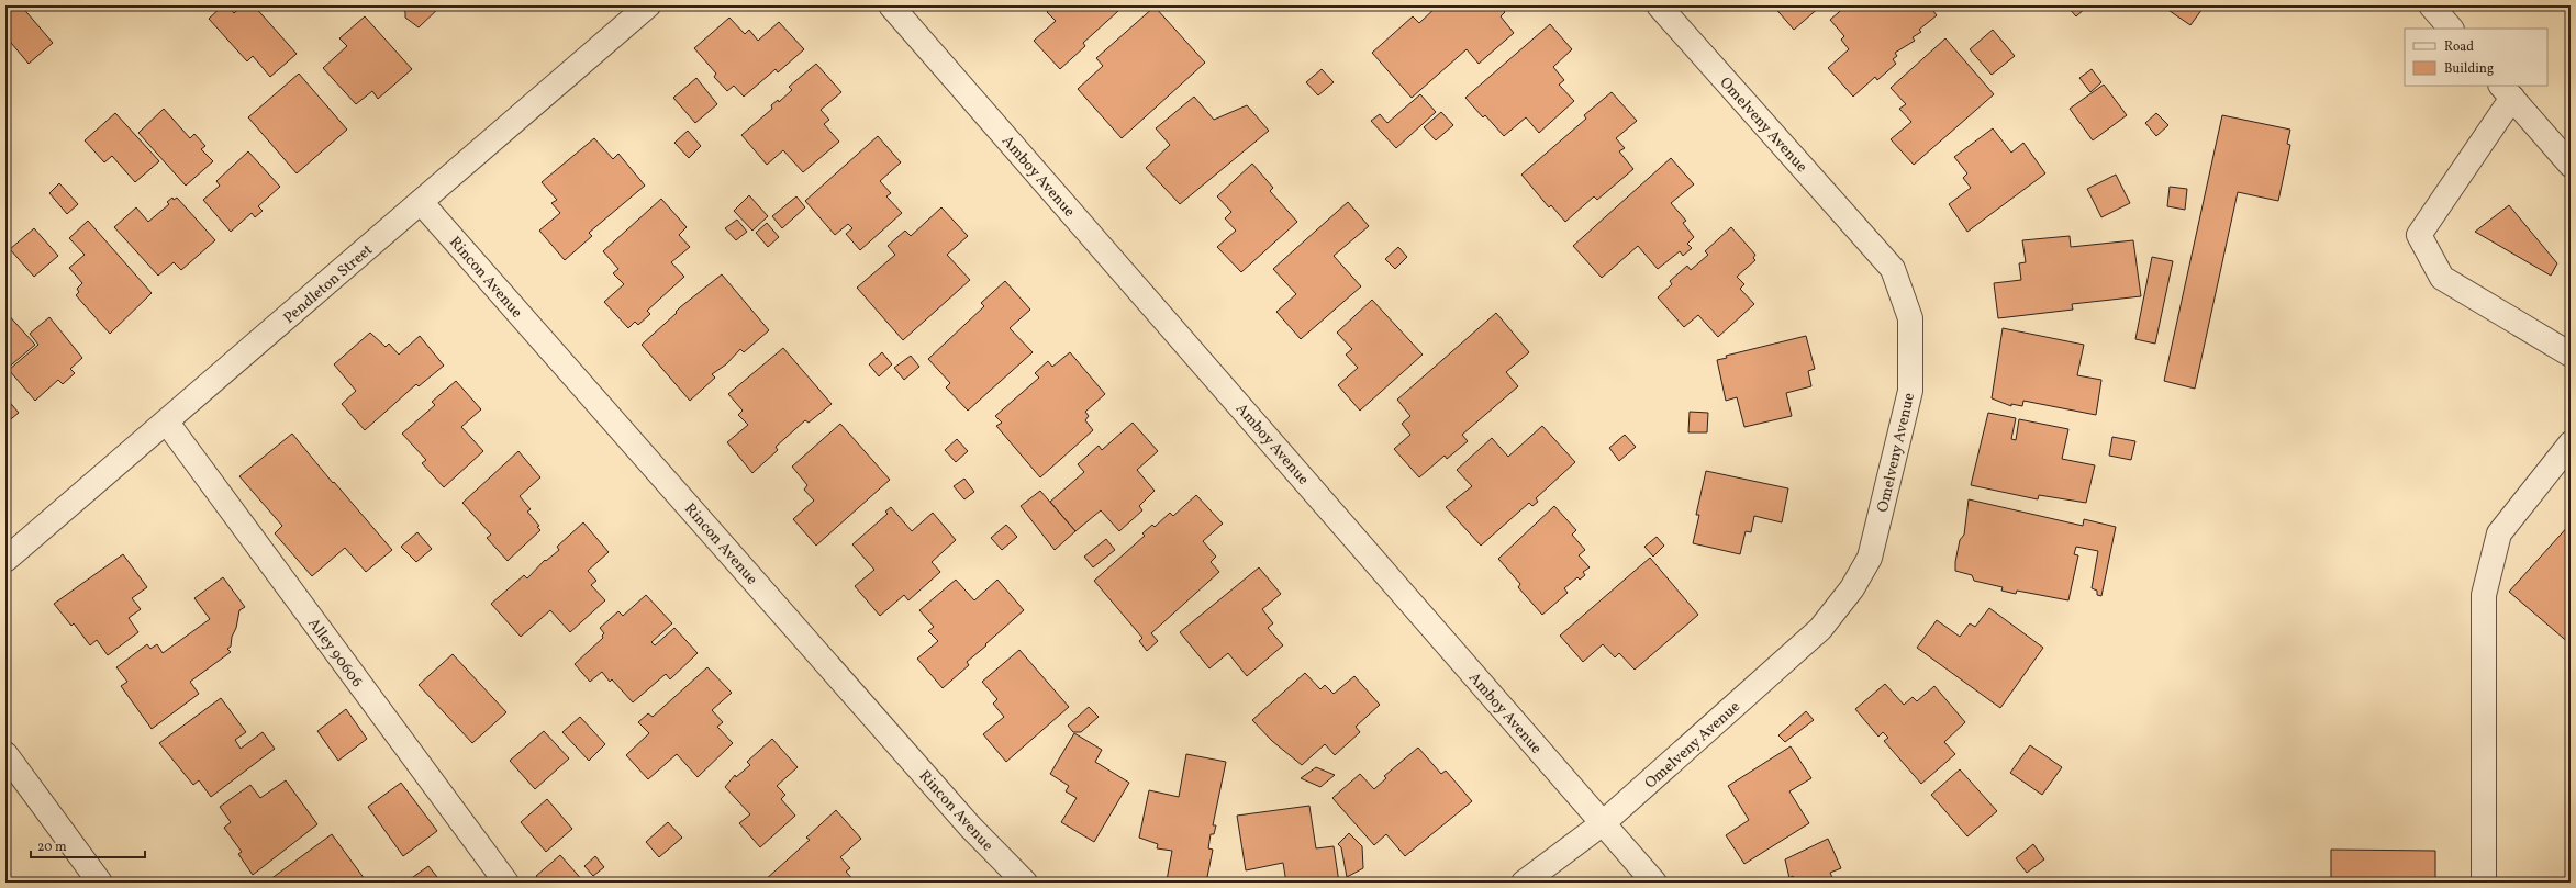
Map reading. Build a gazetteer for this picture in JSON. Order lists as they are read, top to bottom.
{
  "streets": {
    "street": [
      "Omelveny Avenue",
      "Amboy Avenue",
      "Rincon Avenue",
      "Pendleton Street",
      "Alley 90606"
    ]
  },
  "crossings": [
    ["Omelveny Avenue", "Amboy Avenue"],
    ["Rincon Avenue", "Pendleton Street"],
    ["Pendleton Street", "Alley 90606"]
  ],
  "legend": ["Road", "Building"],
  "scale_bar": "20 m"
}
